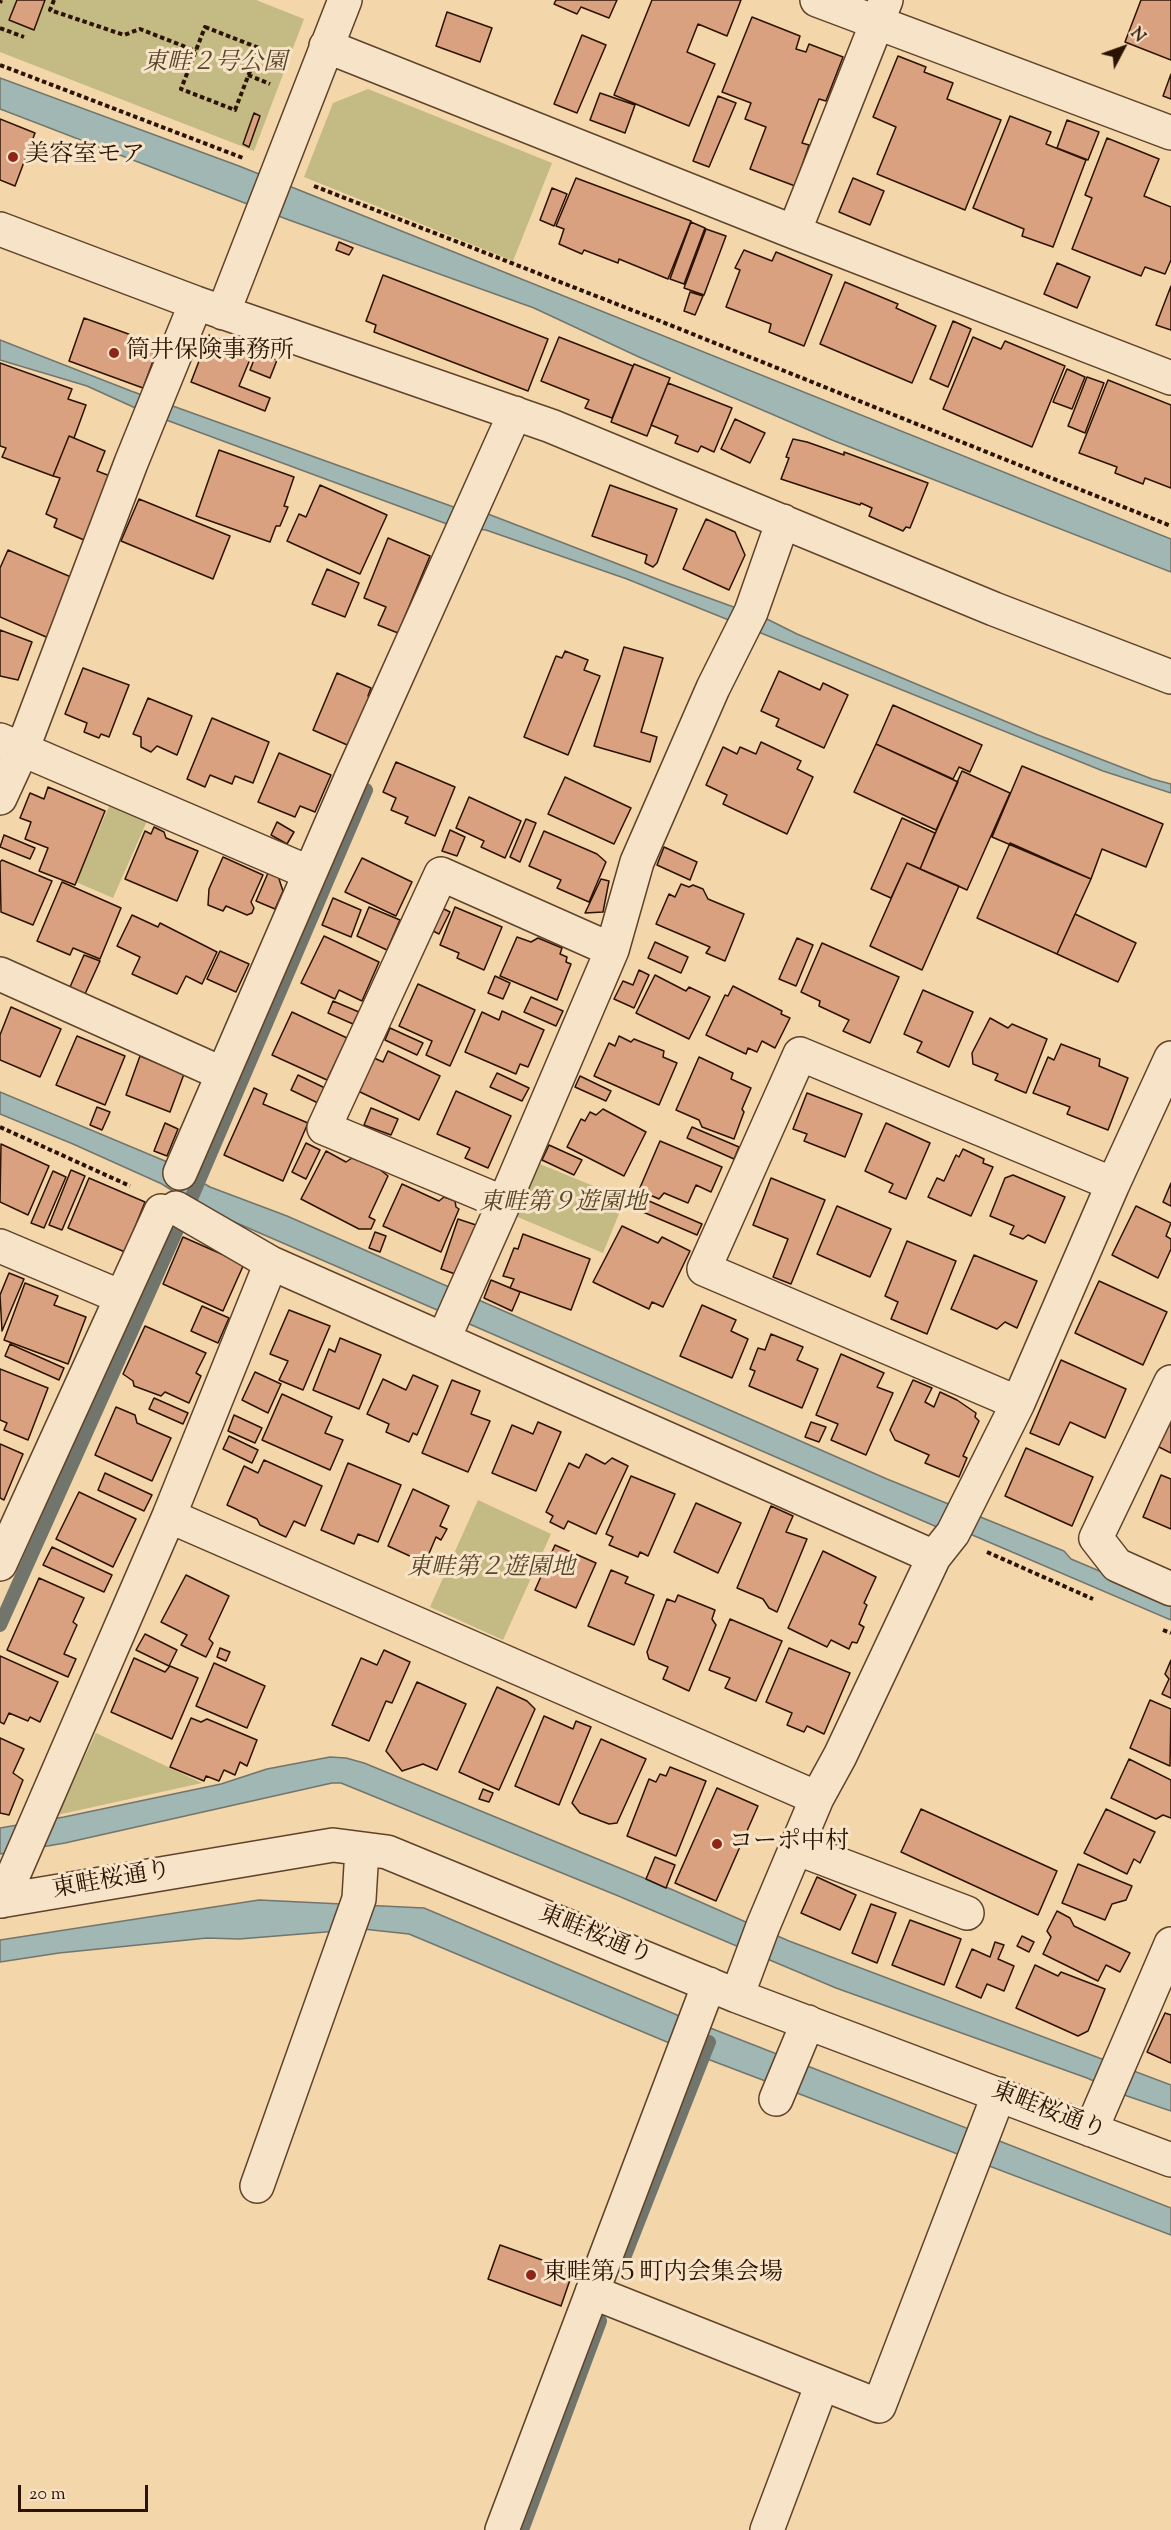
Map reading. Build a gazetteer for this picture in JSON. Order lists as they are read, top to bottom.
{
  "streets": {
    "street": ["東畦桜通り"]
  },
  "parks": ["東畦２号公園", "東畦第９遊園地", "東畦第２遊園地"],
  "places": [
    "美容室モア",
    "筒井保険事務所",
    "コーポ中村",
    "東畦第５町内会集会場"
  ],
  "scale_bar": "20 m",
  "north": "top right"
}
